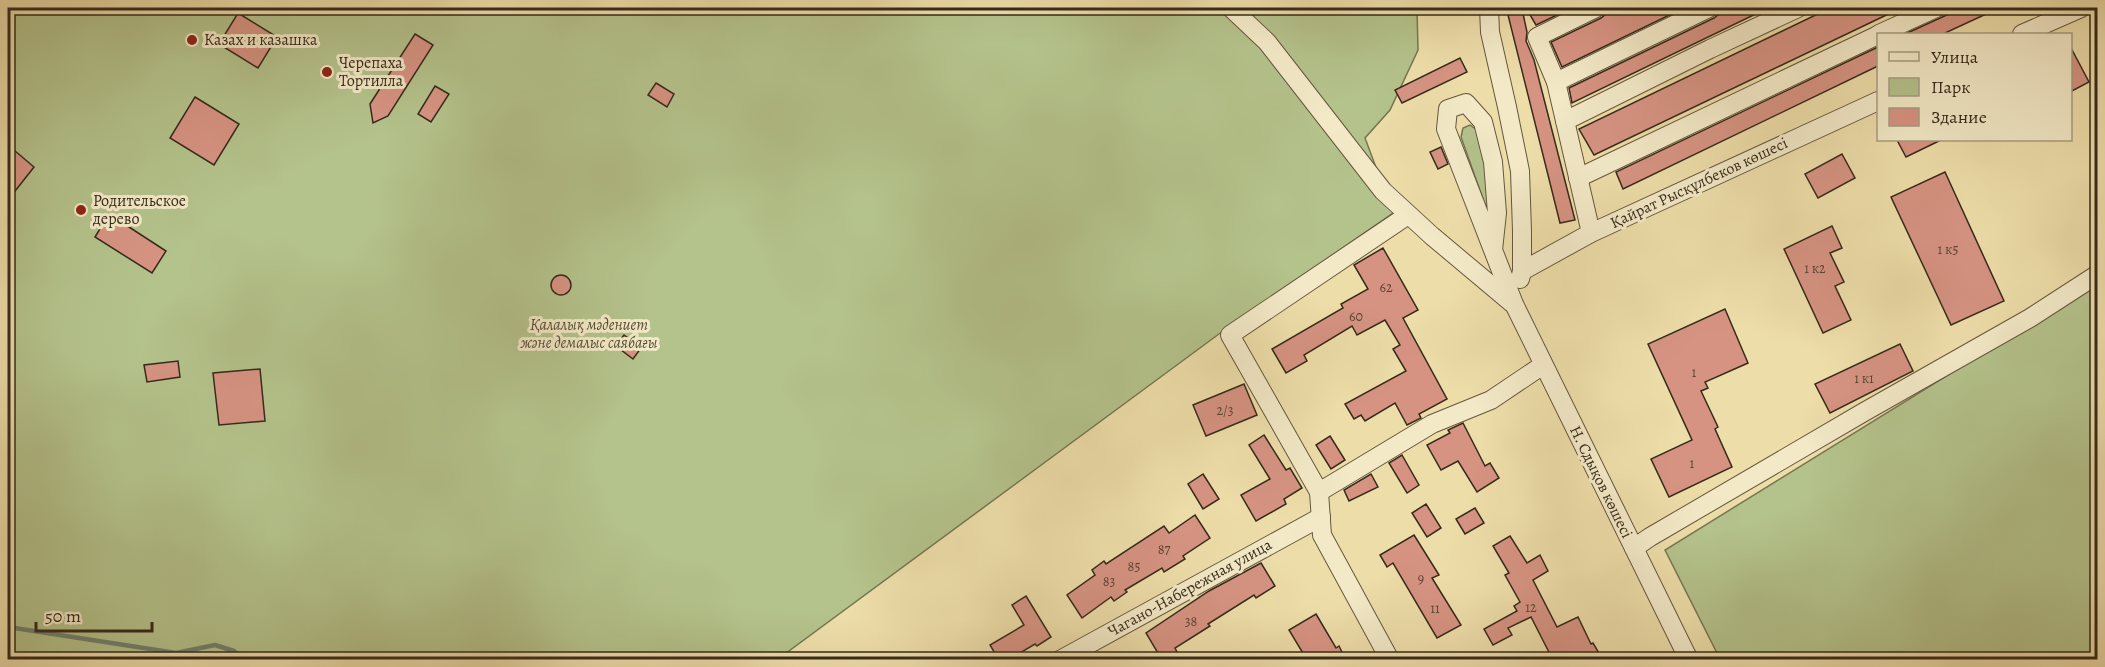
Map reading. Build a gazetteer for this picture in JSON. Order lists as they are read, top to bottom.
{
  "streets": {
    "street": ["Қайрат Рысқұлбеков көшесі", "Н. Сдықов көшесі", "Чагано-Набережная улица"]
  },
  "parks": ["Қалалық мәдениет және демалыс саябағы"],
  "places": ["Казах и казашка", "Черепаха Тортилла", "Родительское дерево"],
  "house_numbers": [
    "1 к5",
    "1 к2",
    "62",
    "60",
    "1",
    "1 к1",
    "2/3",
    "1",
    "87",
    "85",
    "9",
    "83",
    "12",
    "11",
    "38"
  ],
  "legend": ["Улица", "Парк", "Здание"],
  "scale_bar": "50 m"
}
